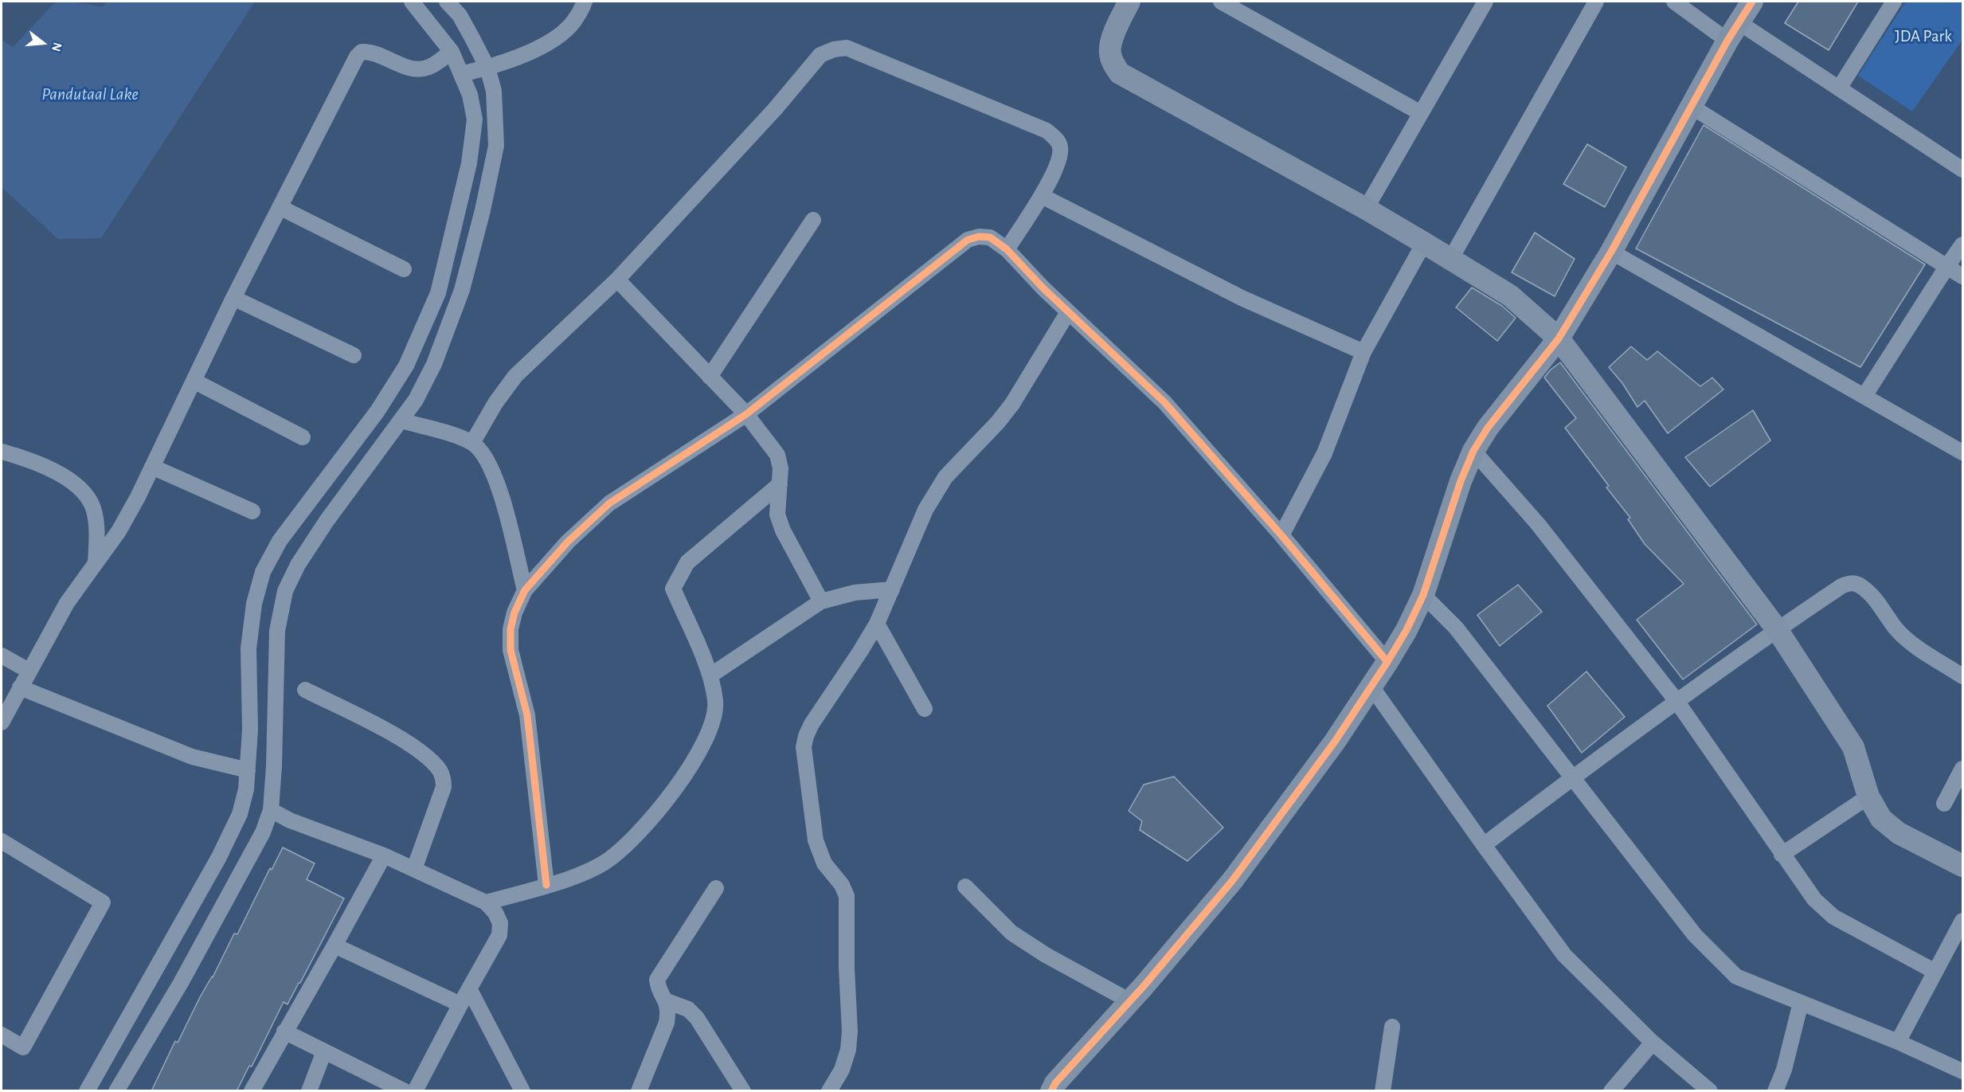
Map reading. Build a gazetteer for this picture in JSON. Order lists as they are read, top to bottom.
{
  "water": ["Pandutaal Lake"],
  "parks": ["JDA Park"],
  "north": "right"
}
